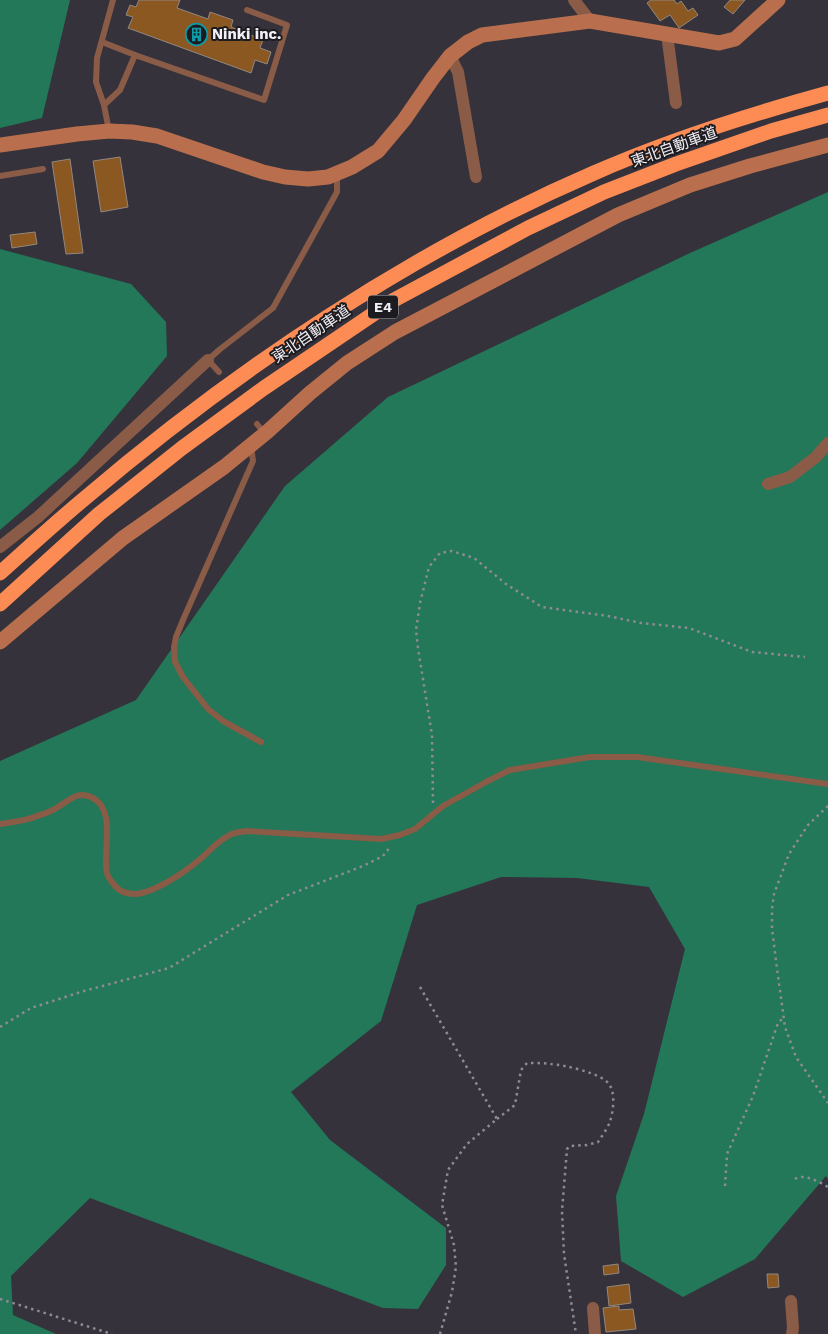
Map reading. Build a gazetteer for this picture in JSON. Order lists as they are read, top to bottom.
{
  "streets": {
    "highway": ["東北自動車道", "E4"]
  },
  "places": {
    "building": ["Ninki inc."]
  }
}
